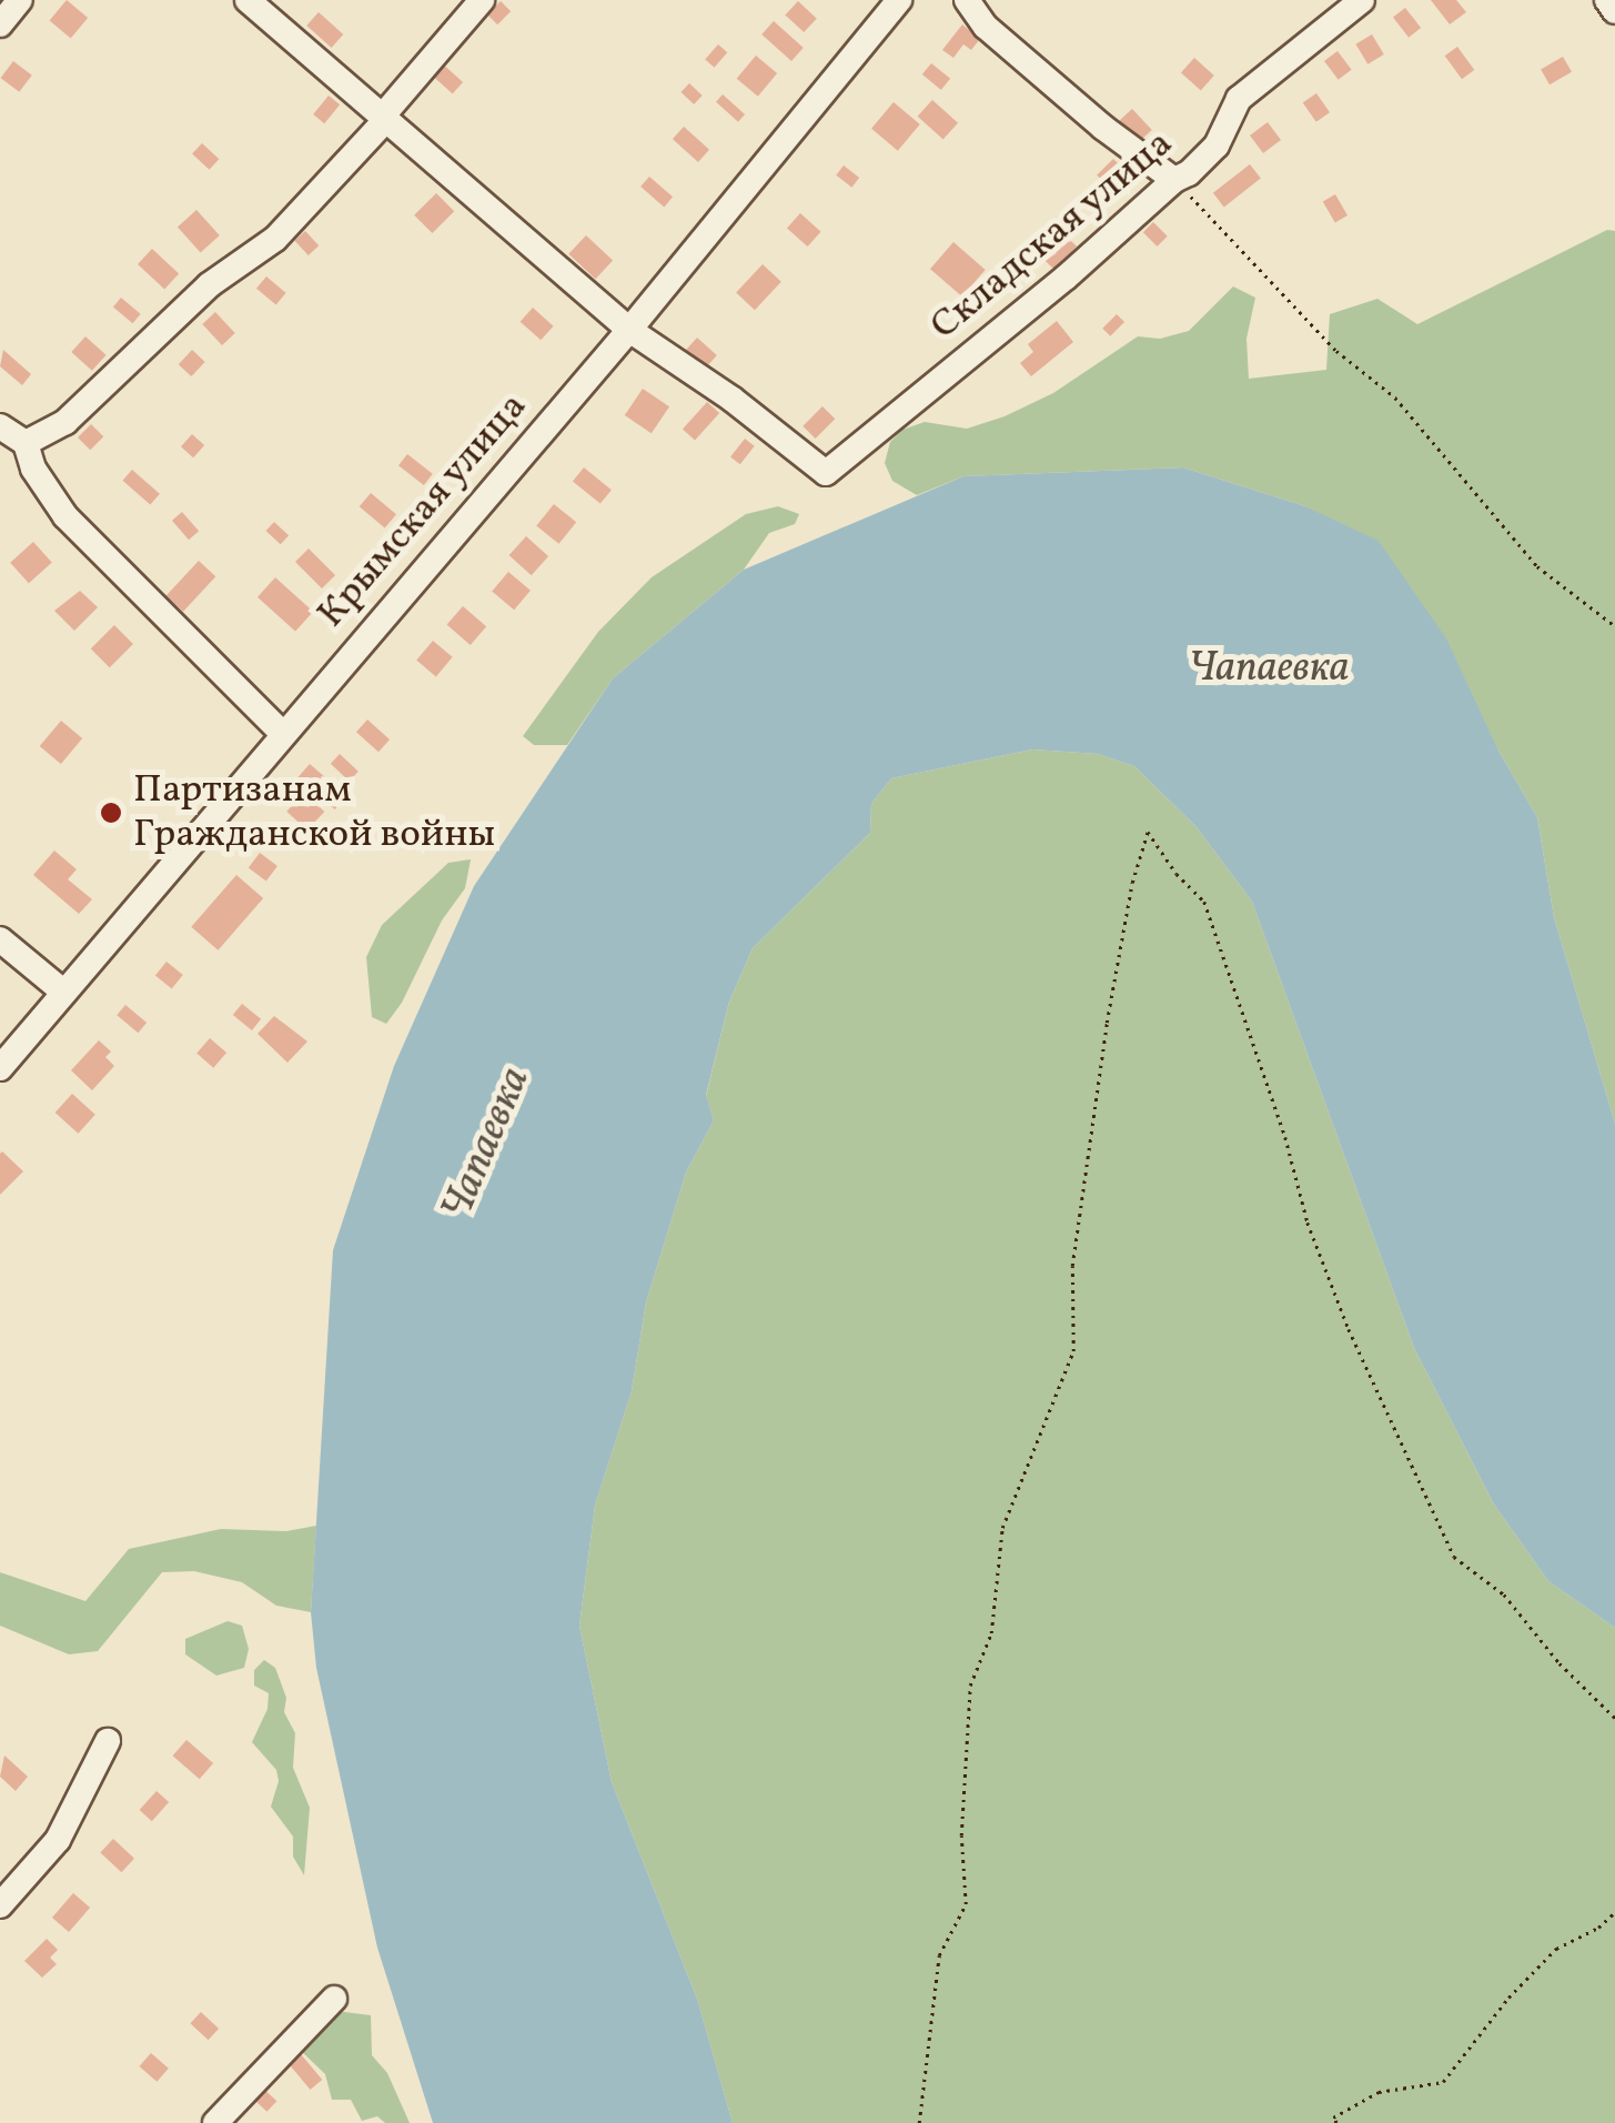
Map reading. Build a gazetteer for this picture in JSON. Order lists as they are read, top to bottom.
{
  "streets": {
    "street": ["Складская улица", "Крымская улица"]
  },
  "crossings": [
    ["Складская улица", "Крымская улица"]
  ],
  "water": ["Чапаевка"],
  "places": ["Партизанам Гражданской войны"]
}
